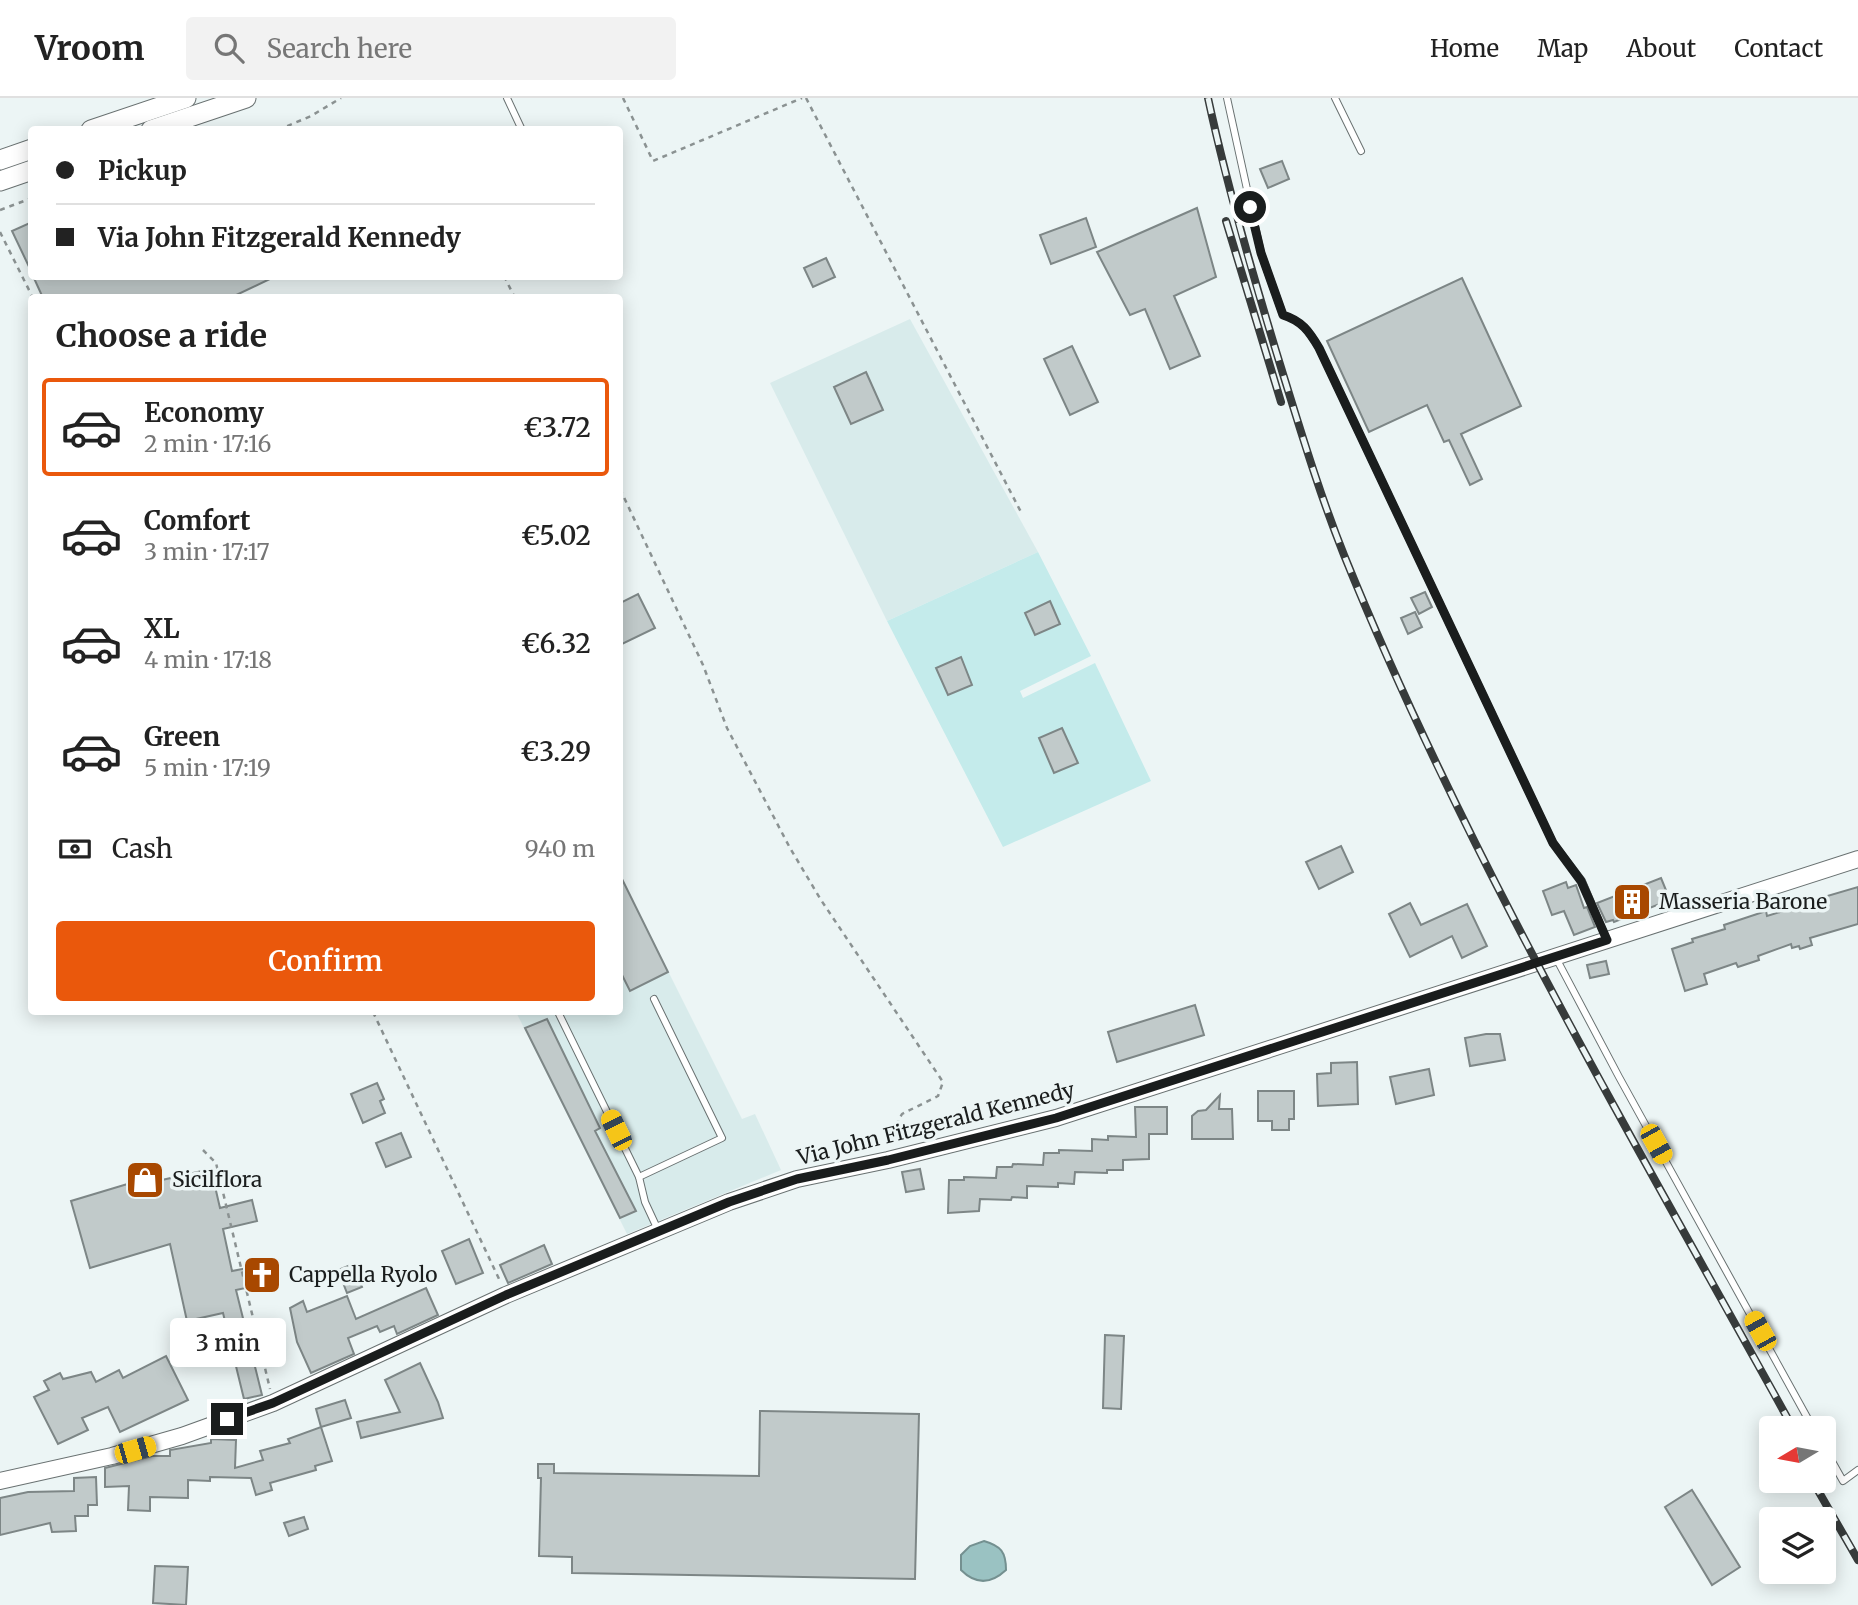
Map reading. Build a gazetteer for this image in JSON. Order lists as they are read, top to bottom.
{
  "streets": {
    "street": ["Via John Fitzgerald Kennedy"]
  },
  "places": {
    "building": ["Masseria Barone"],
    "shop": ["Sicilflora"],
    "church": ["Cappella Ryolo"]
  },
  "north": "left",
  "page": {
    "header": "Vroom",
    "search": "Search here",
    "nav": [
      "Home",
      "Map",
      "About",
      "Contact"
    ],
    "banner": ["Pickup", "Via John Fitzgerald Kennedy"],
    "heading": "Choose a ride",
    "list": [
      {
        "name": "Economy",
        "note": "2 min · 17:16",
        "value": "€3.72"
      },
      {
        "name": "Comfort",
        "note": "3 min · 17:17",
        "value": "€5.02"
      },
      {
        "name": "XL",
        "note": "4 min · 17:18",
        "value": "€6.32"
      },
      {
        "name": "Green",
        "note": "5 min · 17:19",
        "value": "€3.29"
      }
    ],
    "pay": ["Cash", "940 m"],
    "buttons": "Confirm",
    "bubble": "3 min"
  }
}
